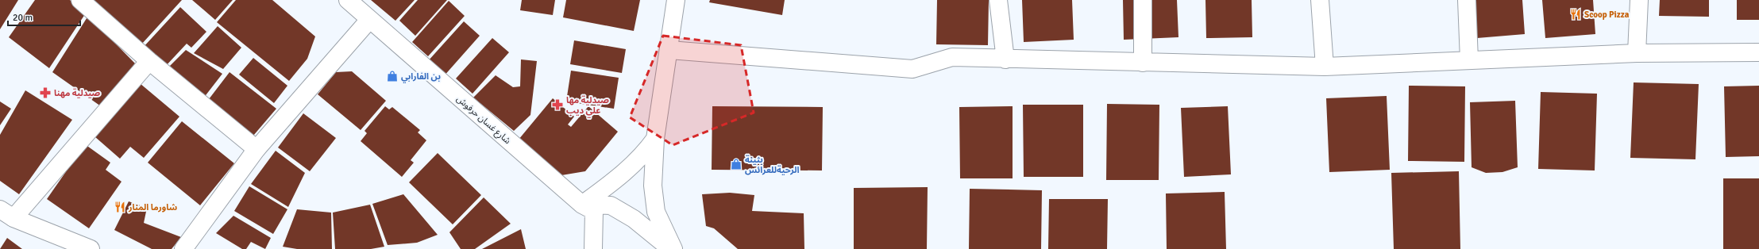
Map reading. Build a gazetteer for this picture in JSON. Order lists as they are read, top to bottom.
{
  "streets": {
    "street": ["شارع غسان حرفوش"]
  },
  "places": {
    "restaurant": ["Scoop Pizza", "شاورما المنار"],
    "shop": ["بن الفارابي", "بثينة الرحيةللعرائس"],
    "pharmacy": ["صيدلية مهنا", "صيدلية مها علي ديب"]
  },
  "scale_bar": "20 m"
}
